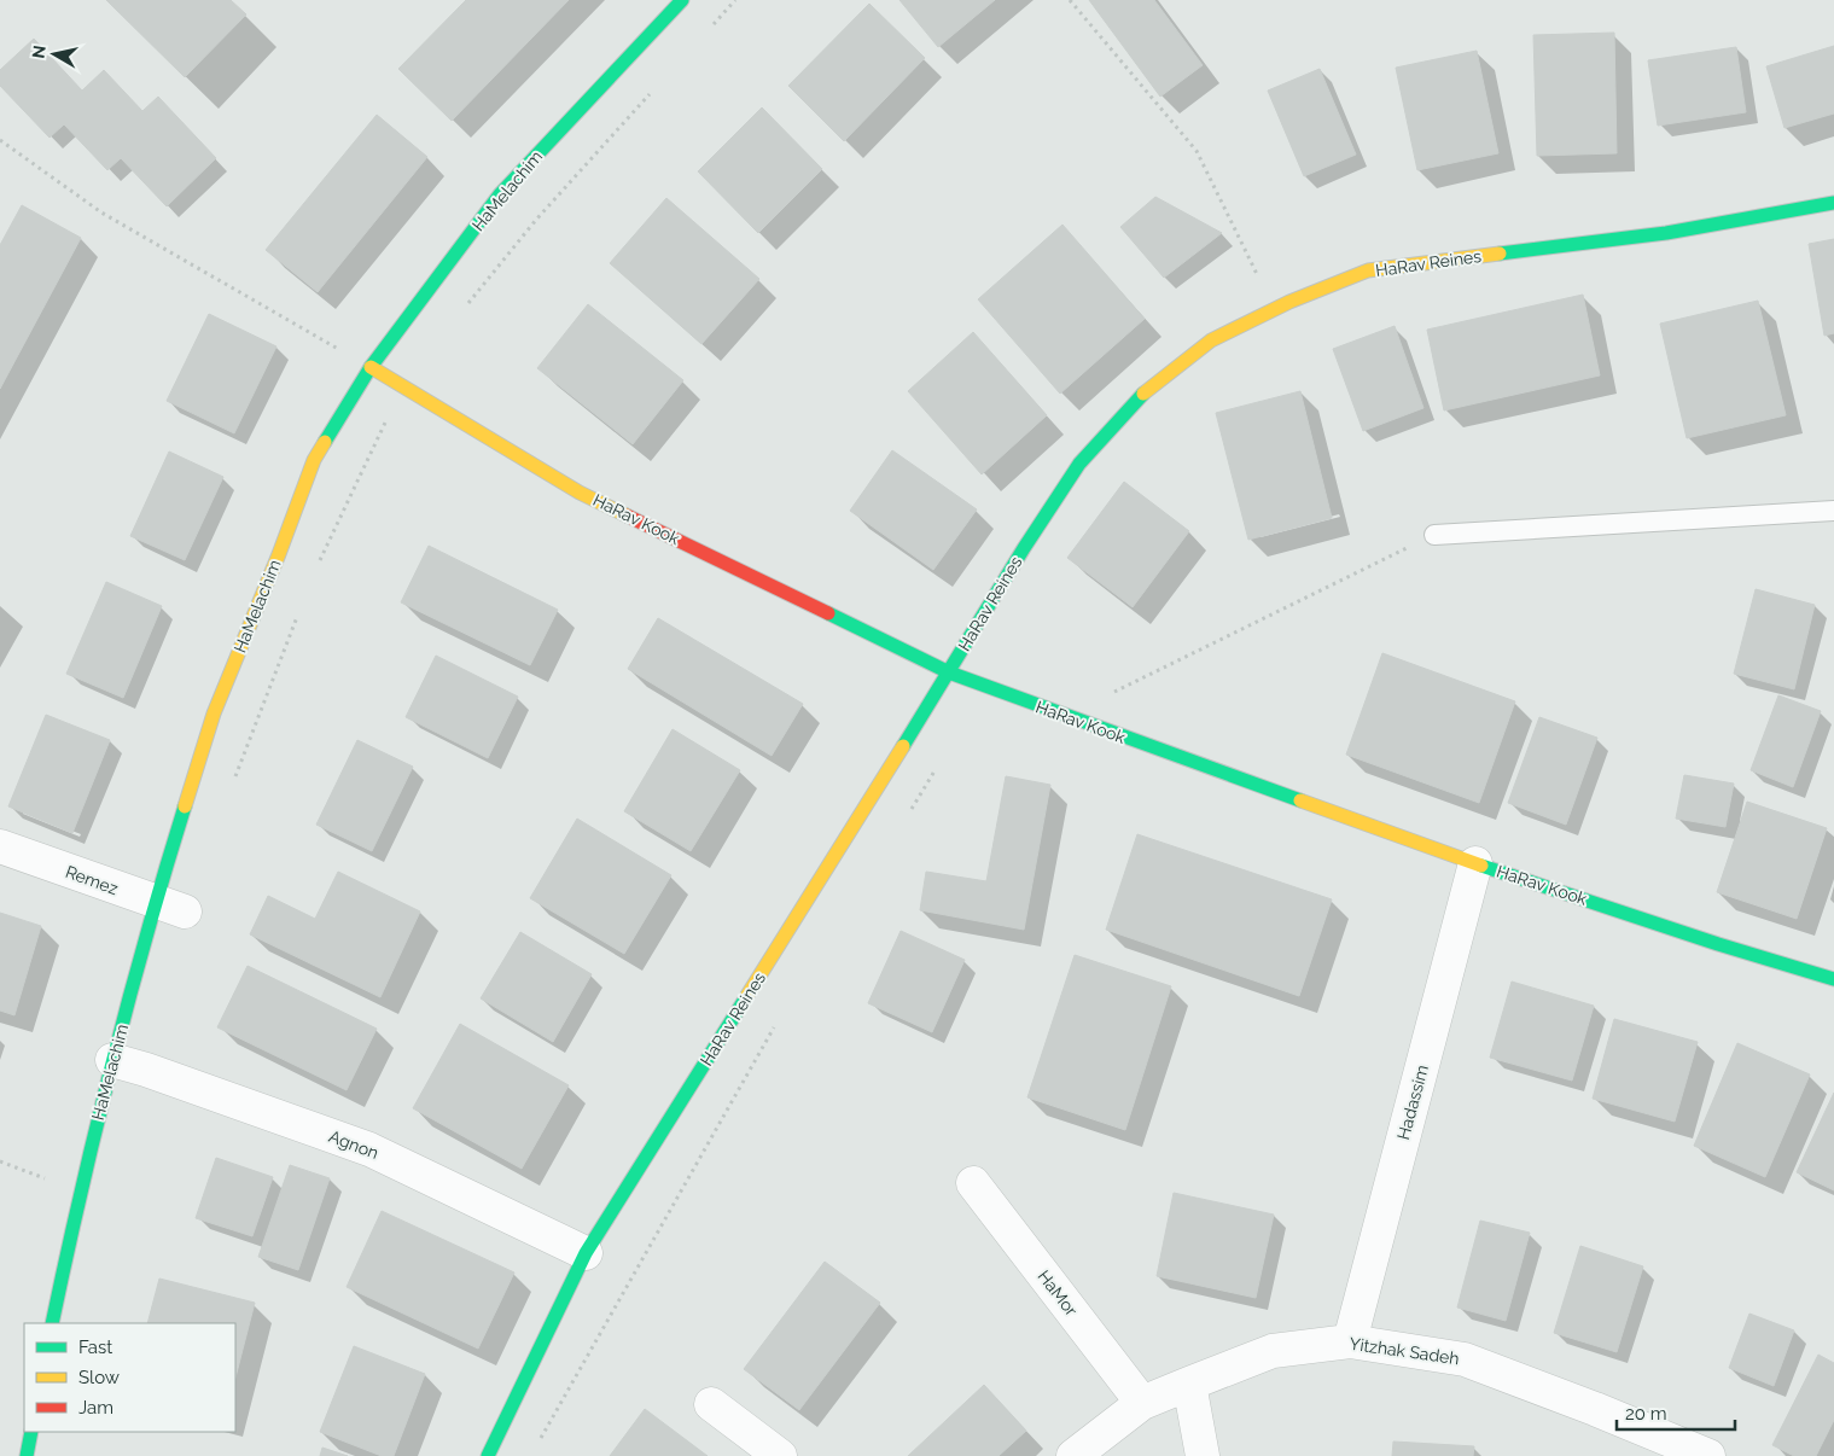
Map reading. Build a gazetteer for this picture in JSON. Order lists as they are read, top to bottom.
{
  "streets": {
    "street": [
      "HaMelachim",
      "HaRav Reines",
      "HaRav Kook",
      "Remez",
      "Hadassim",
      "Agnon",
      "HaMor",
      "Yitzhak Sadeh"
    ]
  },
  "crossings": [
    ["HaMelachim", "HaRav Kook"],
    ["HaMelachim", "Remez"],
    ["HaMelachim", "Agnon"],
    ["HaRav Reines", "HaRav Kook"],
    ["HaRav Reines", "Agnon"],
    ["HaRav Kook", "Hadassim"],
    ["Hadassim", "Yitzhak Sadeh"],
    ["HaMor", "Yitzhak Sadeh"]
  ],
  "legend": ["Fast", "Slow", "Jam"],
  "scale_bar": "20 m",
  "north": "left"
}
